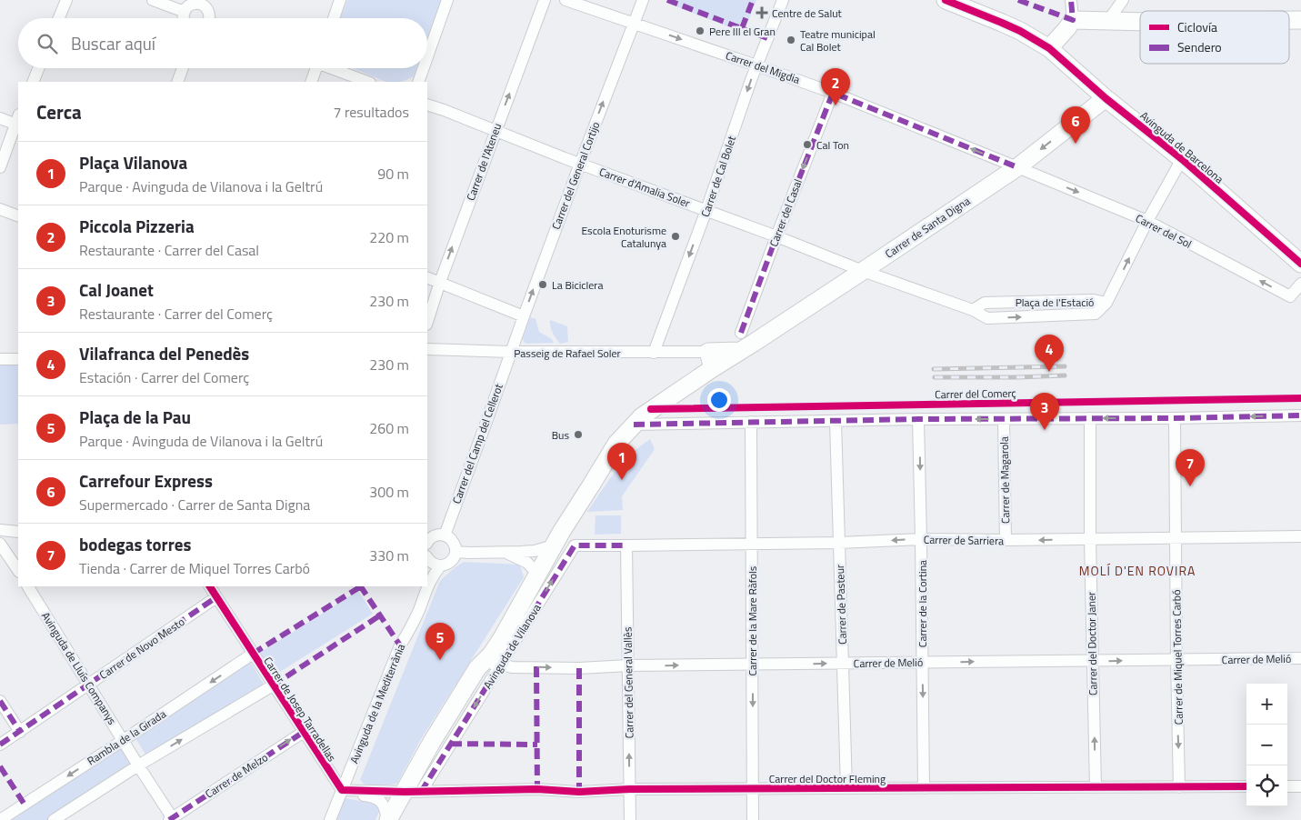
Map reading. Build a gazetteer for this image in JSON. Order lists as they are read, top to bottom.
{
  "streets": {
    "street": [
      "Carrer del Migdia",
      "Avinguda de Barcelona",
      "Carrer de l'Ateneu",
      "Carrer del General Cortijo",
      "Carrer de Cal Bolet",
      "Carrer d'Amalia Soler",
      "Carrer del Casal",
      "Carrer de Santa Digna",
      "Carrer del Sol",
      "Plaça de l'Estació",
      "Passeig de Rafael Soler",
      "Carrer del Camp del Cellerot",
      "Carrer de Magarola",
      "Carrer de Sarriera",
      "Carrer de la Cortina",
      "Carrer de Pasteur",
      "Carrer de la Mare Ràfols",
      "Carrer del Doctor Janer",
      "Avinguda de Vilanova",
      "Carrer de Novo Mesto",
      "Carrer de Miquel Torres Carbó",
      "Carrer de Melió",
      "Avinguda de Lluís Companys",
      "Carrer del General Vallès",
      "Avinguda de la Mediterrània",
      "Carrer de Josep Tarradellas",
      "Rambla de la Girada",
      "Carrer de Melzo",
      "Carrer del Doctor Fleming"
    ],
    "cycle path": ["Carrer del Comerç"]
  },
  "crossings": [
    ["Carrer del Migdia", "Carrer del General Cortijo"],
    ["Carrer del Migdia", "Carrer de Cal Bolet"],
    ["Carrer del Migdia", "Carrer del Casal"],
    ["Carrer del Migdia", "Carrer de Santa Digna"],
    ["Carrer del Migdia", "Carrer del Sol"],
    ["Avinguda de Barcelona", "Carrer de Santa Digna"],
    ["Carrer de l'Ateneu", "Carrer d'Amalia Soler"],
    ["Carrer del General Cortijo", "Carrer d'Amalia Soler"],
    ["Carrer del General Cortijo", "Passeig de Rafael Soler"],
    ["Carrer del General Cortijo", "Carrer del Camp del Cellerot"],
    ["Carrer de Cal Bolet", "Carrer d'Amalia Soler"],
    ["Carrer de Cal Bolet", "Passeig de Rafael Soler"],
    ["Carrer d'Amalia Soler", "Carrer del Casal"],
    ["Carrer d'Amalia Soler", "Carrer de Santa Digna"],
    ["Carrer d'Amalia Soler", "Plaça de l'Estació"],
    ["Carrer del Casal", "Carrer de Santa Digna"],
    ["Carrer de Santa Digna", "Carrer del Sol"],
    ["Carrer de Santa Digna", "Passeig de Rafael Soler"],
    ["Carrer del Sol", "Plaça de l'Estació"],
    ["Passeig de Rafael Soler", "Carrer del Camp del Cellerot"],
    ["Carrer de Magarola", "Carrer de Sarriera"],
    ["Carrer de Sarriera", "Carrer de la Cortina"],
    ["Carrer de Sarriera", "Carrer de Pasteur"],
    ["Carrer de Sarriera", "Carrer de la Mare Ràfols"],
    ["Carrer de Sarriera", "Carrer del Doctor Janer"],
    ["Carrer de Sarriera", "Avinguda de Vilanova"],
    ["Carrer de Sarriera", "Carrer de Miquel Torres Carbó"],
    ["Carrer de Sarriera", "Carrer del General Vallès"],
    ["Carrer de la Cortina", "Carrer de Melió"],
    ["Carrer de la Cortina", "Carrer del Doctor Fleming"],
    ["Carrer de Pasteur", "Carrer de Melió"],
    ["Carrer de Pasteur", "Carrer del Doctor Fleming"],
    ["Carrer de la Mare Ràfols", "Carrer de Melió"],
    ["Carrer de la Mare Ràfols", "Carrer del Doctor Fleming"],
    ["Carrer del Doctor Janer", "Carrer de Melió"],
    ["Carrer del Doctor Janer", "Carrer del Doctor Fleming"],
    ["Avinguda de Vilanova", "Carrer de Melió"],
    ["Avinguda de Vilanova", "Carrer del General Vallès"],
    ["Avinguda de Vilanova", "Carrer del Doctor Fleming"],
    ["Carrer de Novo Mesto", "Avinguda de Lluís Companys"],
    ["Carrer de Novo Mesto", "Carrer de Josep Tarradellas"],
    ["Carrer de Miquel Torres Carbó", "Carrer de Melió"],
    ["Carrer de Miquel Torres Carbó", "Carrer del Doctor Fleming"],
    ["Carrer de Melió", "Carrer del General Vallès"],
    ["Avinguda de Lluís Companys", "Rambla de la Girada"],
    ["Avinguda de Lluís Companys", "Carrer de Melzo"],
    ["Carrer del General Vallès", "Carrer del Doctor Fleming"],
    ["Avinguda de la Mediterrània", "Carrer de Josep Tarradellas"],
    ["Carrer de Josep Tarradellas", "Rambla de la Girada"],
    ["Carrer de Josep Tarradellas", "Carrer de Melzo"]
  ],
  "one_way": [
    "Carrer de l'Ateneu",
    "Carrer del General Cortijo",
    "Carrer de Cal Bolet",
    "Carrer del Casal",
    "Plaça de l'Estació",
    "Carrer de la Cortina",
    "Carrer de Melió",
    "Carrer del General Vallès"
  ],
  "districts": ["MOLÍ D'EN ROVIRA"],
  "places": {
    "health": ["Centre de Salut"],
    "other": [
      "Pere III el Gran",
      "Teatre municipal Cal Bolet",
      "Cal Ton",
      "Escola Enoturisme Catalunya",
      "La Biciclera",
      "Bus"
    ]
  },
  "legend": ["Ciclovía", "Sendero"],
  "page": {
    "search": "Buscar aquí",
    "pins": [
      "2",
      "6",
      "4",
      "3",
      "1",
      "7",
      "5"
    ],
    "heading": ["Cerca", "7 resultados"],
    "list": [
      {
        "mark": "1",
        "name": "Plaça Vilanova",
        "note": "Parque · Avinguda de Vilanova i la Geltrú",
        "value": "90 m"
      },
      {
        "mark": "2",
        "name": "Piccola Pizzeria",
        "note": "Restaurante · Carrer del Casal",
        "value": "220 m"
      },
      {
        "mark": "3",
        "name": "Cal Joanet",
        "note": "Restaurante · Carrer del Comerç",
        "value": "230 m"
      },
      {
        "mark": "4",
        "name": "Vilafranca del Penedès",
        "note": "Estación · Carrer del Comerç",
        "value": "230 m"
      },
      {
        "mark": "5",
        "name": "Plaça de la Pau",
        "note": "Parque · Avinguda de Vilanova i la Geltrú",
        "value": "260 m"
      },
      {
        "mark": "6",
        "name": "Carrefour Express",
        "note": "Supermercado · Carrer de Santa Digna",
        "value": "300 m"
      },
      {
        "mark": "7",
        "name": "bodegas torres",
        "note": "Tienda · Carrer de Miquel Torres Carbó",
        "value": "330 m"
      }
    ],
    "map_buttons": ["+", "−"]
  }
}
